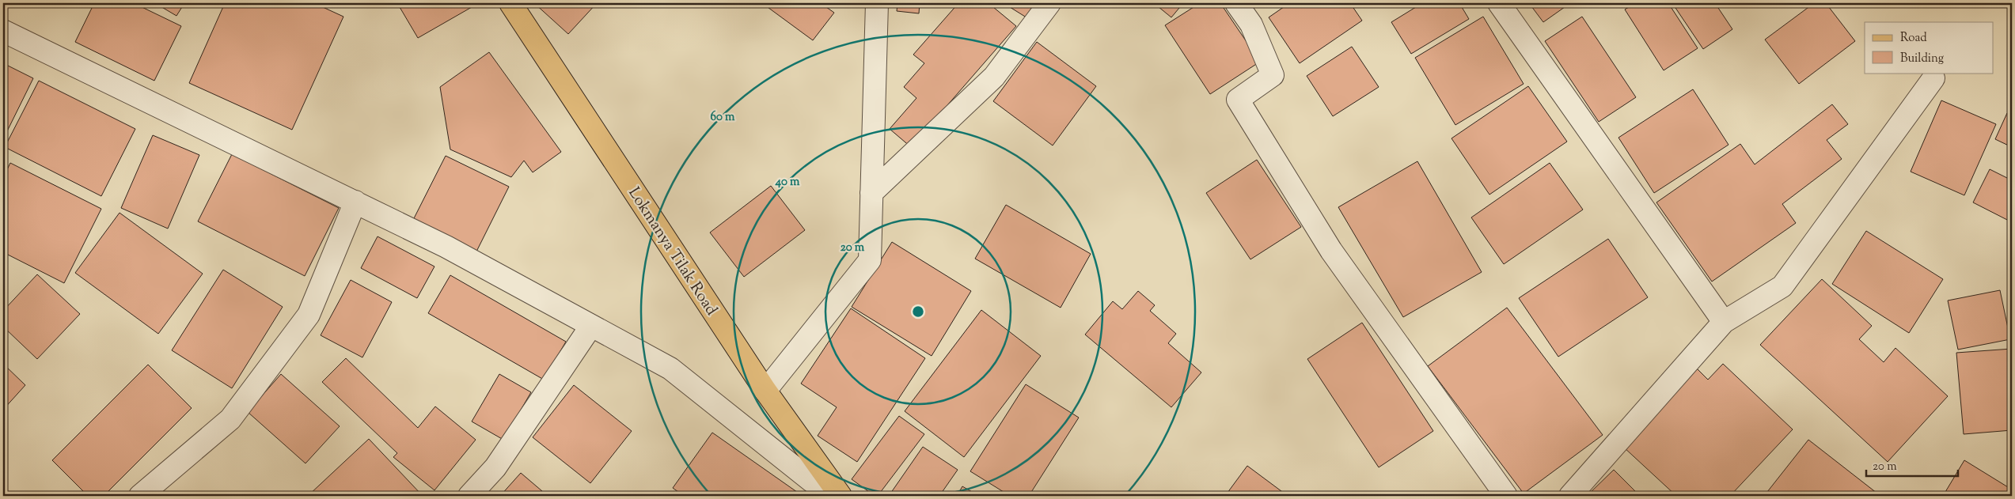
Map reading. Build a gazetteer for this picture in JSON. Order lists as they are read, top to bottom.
{
  "streets": {
    "main road": ["Lokmanya Tilak Road"]
  },
  "legend": ["Road", "Building"],
  "scale_bar": "20 m",
  "rings": ["60 m", "40 m", "20 m"]
}
